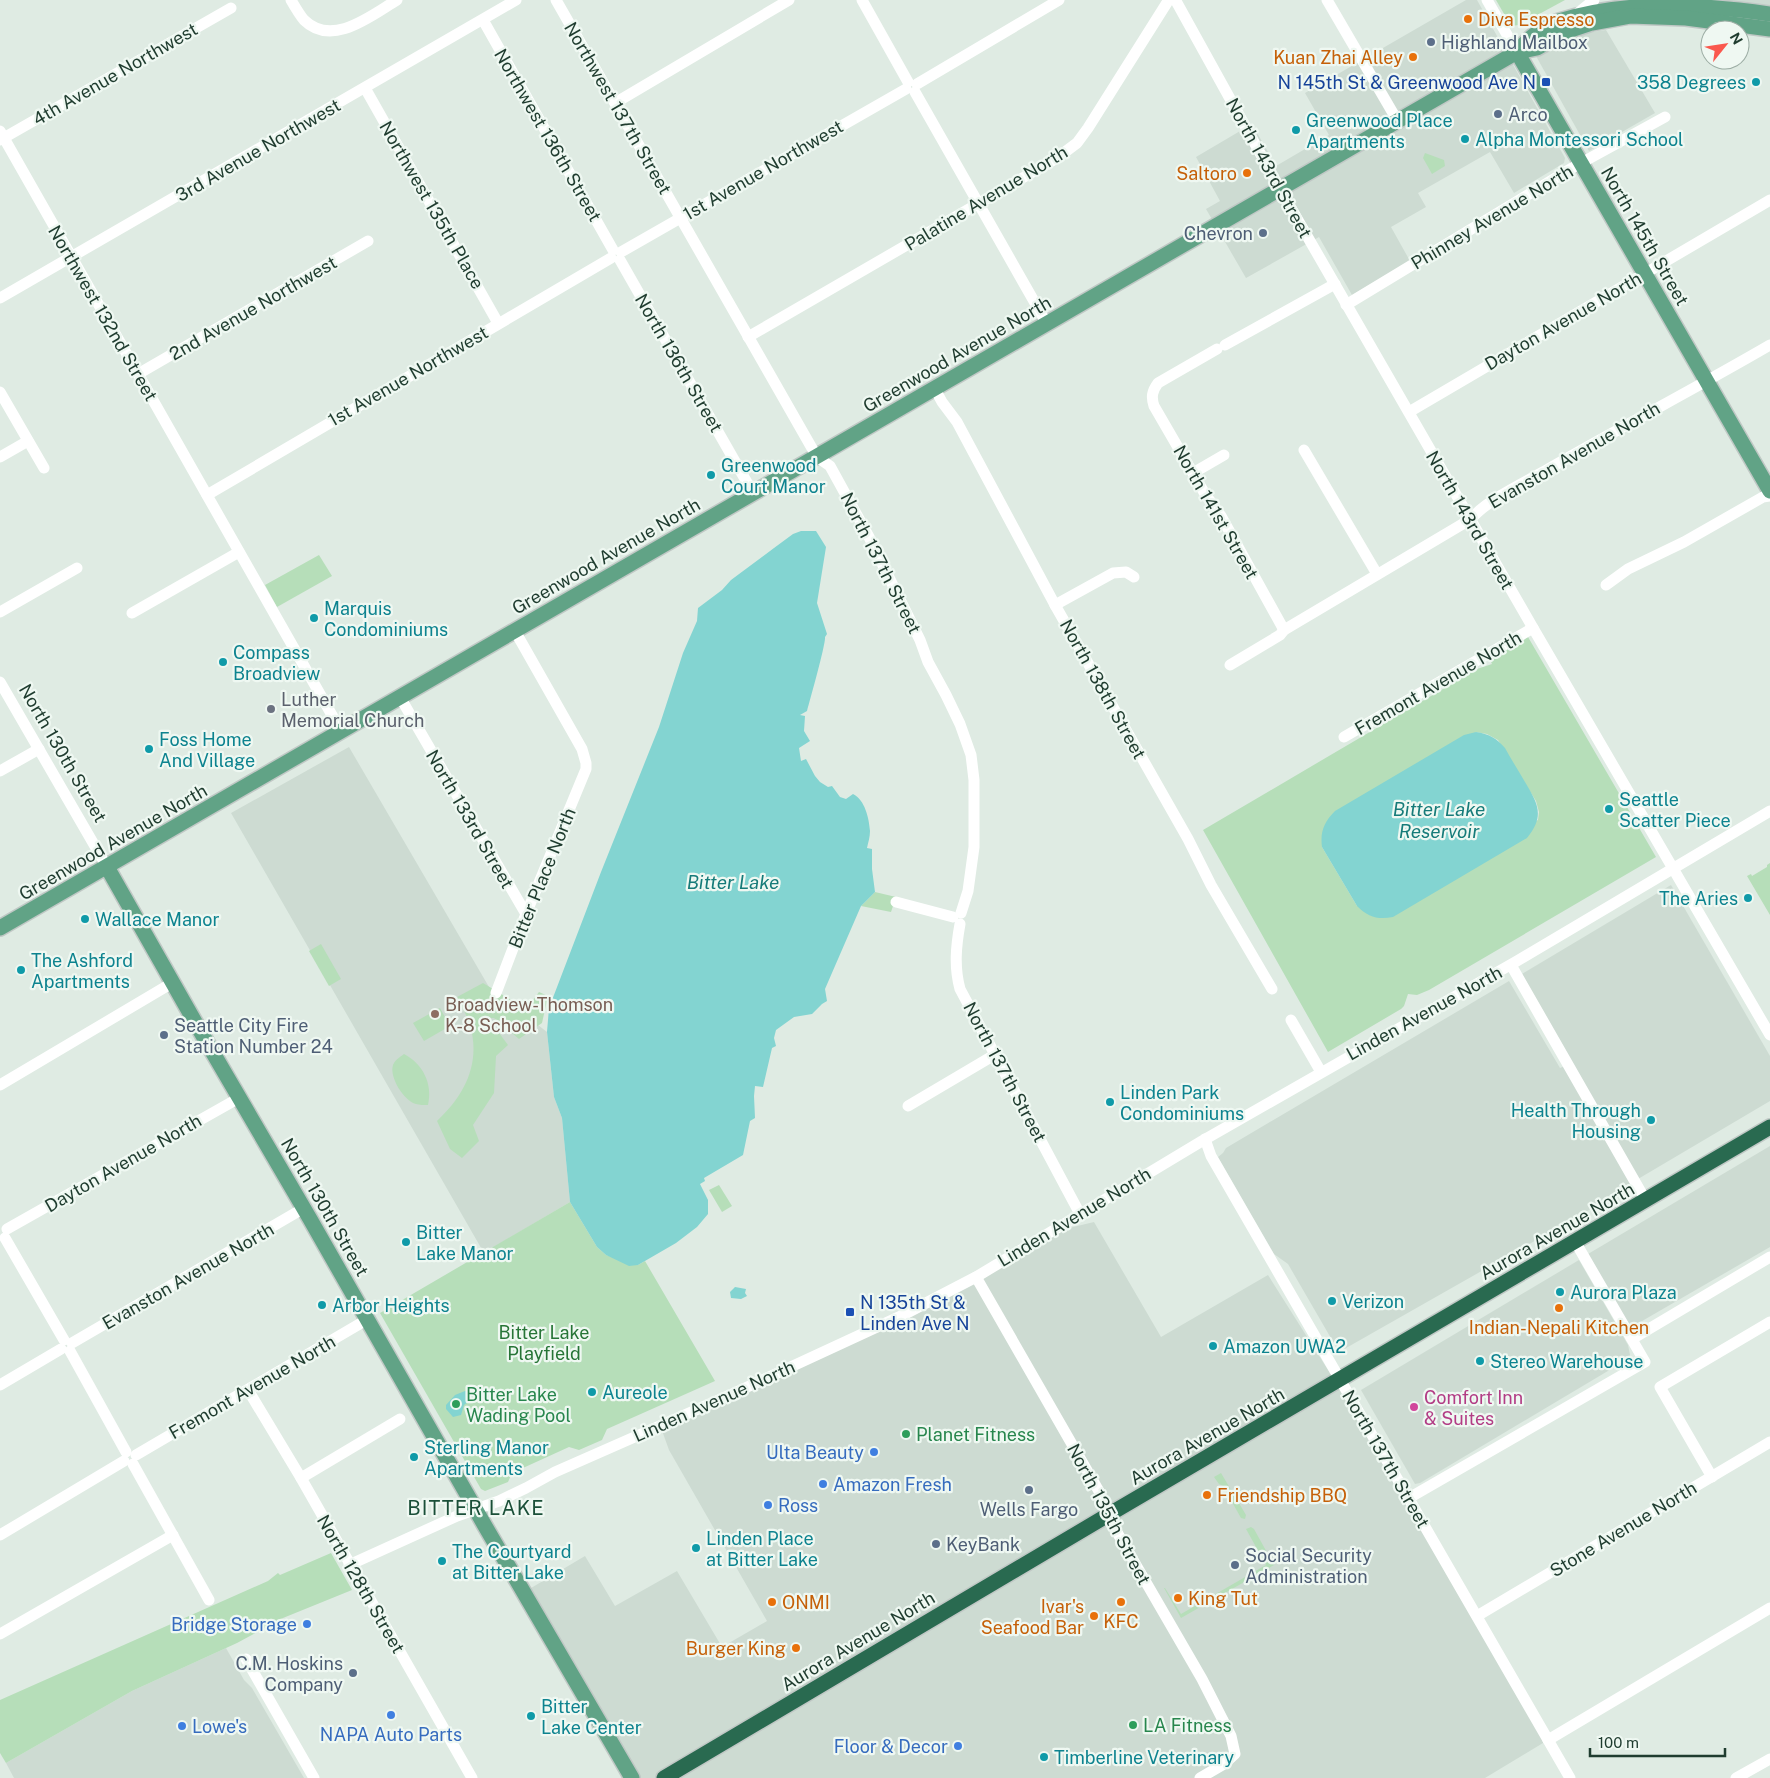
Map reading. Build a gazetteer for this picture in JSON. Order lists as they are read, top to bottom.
{
  "streets": {
    "highway": ["Aurora Avenue North"],
    "main road": ["North 145th Street", "Greenwood Avenue North", "North 130th Street"],
    "street": [
      "4th Avenue Northwest",
      "Northwest 137th Street",
      "Northwest 136th Street",
      "3rd Avenue Northwest",
      "North 143rd Street",
      "1st Avenue Northwest",
      "Palatine Avenue North",
      "Northwest 135th Place",
      "Phinney Avenue North",
      "2nd Avenue Northwest",
      "Northwest 132nd Street",
      "Dayton Avenue North",
      "North 136th Street",
      "Evanston Avenue North",
      "North 141st Street",
      "North 137th Street",
      "Fremont Avenue North",
      "North 138th Street",
      "North 133rd Street",
      "Bitter Place North",
      "Linden Avenue North",
      "North 135th Street",
      "Stone Avenue North",
      "North 128th Street"
    ]
  },
  "crossings": [
    ["4th Avenue Northwest", "Northwest 132nd Street"],
    ["Northwest 137th Street", "1st Avenue Northwest"],
    ["Northwest 137th Street", "North 137th Street"],
    ["Northwest 136th Street", "3rd Avenue Northwest"],
    ["Northwest 136th Street", "1st Avenue Northwest"],
    ["Northwest 136th Street", "North 136th Street"],
    ["3rd Avenue Northwest", "Northwest 135th Place"],
    ["3rd Avenue Northwest", "Northwest 132nd Street"],
    ["North 143rd Street", "Palatine Avenue North"],
    ["North 143rd Street", "Phinney Avenue North"],
    ["North 143rd Street", "Dayton Avenue North"],
    ["North 143rd Street", "Greenwood Avenue North"],
    ["North 143rd Street", "Evanston Avenue North"],
    ["North 143rd Street", "North 141st Street"],
    ["North 143rd Street", "Fremont Avenue North"],
    ["North 143rd Street", "Linden Avenue North"],
    ["1st Avenue Northwest", "Northwest 135th Place"],
    ["1st Avenue Northwest", "Northwest 132nd Street"],
    ["1st Avenue Northwest", "North 136th Street"],
    ["1st Avenue Northwest", "North 137th Street"],
    ["Palatine Avenue North", "North 137th Street"],
    ["Phinney Avenue North", "North 145th Street"],
    ["North 145th Street", "Dayton Avenue North"],
    ["North 145th Street", "Greenwood Avenue North"],
    ["North 145th Street", "Evanston Avenue North"],
    ["2nd Avenue Northwest", "Northwest 132nd Street"],
    ["Northwest 132nd Street", "Greenwood Avenue North"],
    ["Dayton Avenue North", "North 130th Street"],
    ["Greenwood Avenue North", "North 136th Street"],
    ["Greenwood Avenue North", "North 137th Street"],
    ["Greenwood Avenue North", "North 138th Street"],
    ["Greenwood Avenue North", "North 130th Street"],
    ["Greenwood Avenue North", "North 133rd Street"],
    ["Greenwood Avenue North", "Bitter Place North"],
    ["Evanston Avenue North", "North 141st Street"],
    ["Evanston Avenue North", "North 130th Street"],
    ["North 137th Street", "Linden Avenue North"],
    ["North 137th Street", "Aurora Avenue North"],
    ["North 137th Street", "Stone Avenue North"],
    ["Fremont Avenue North", "North 130th Street"],
    ["Fremont Avenue North", "North 128th Street"],
    ["North 130th Street", "Linden Avenue North"],
    ["North 133rd Street", "Bitter Place North"],
    ["Linden Avenue North", "North 135th Street"],
    ["Linden Avenue North", "North 128th Street"],
    ["Aurora Avenue North", "North 135th Street"]
  ],
  "districts": ["BITTER LAKE"],
  "water": ["Bitter Lake Reservoir", "Bitter Lake"],
  "parks": ["Bitter Lake Playfield"],
  "places": {
    "other": [
      "Diva Espresso",
      "Highland Mailbox",
      "Kuan Zhai Alley",
      "358 Degrees",
      "Arco",
      "Greenwood Place Apartments",
      "Alpha Montessori School",
      "Saltoro",
      "Chevron",
      "Greenwood Court Manor",
      "Marquis Condominiums",
      "Compass Broadview",
      "Luther Memorial Church",
      "Foss Home And Village",
      "Seattle Scatter Piece",
      "The Aries",
      "Wallace Manor",
      "The Ashford Apartments",
      "Broadview-Thomson K-8 School",
      "Seattle City Fire Station Number 24",
      "Linden Park Condominiums",
      "Health Through Housing",
      "Bitter Lake Manor",
      "Aurora Plaza",
      "Verizon",
      "Arbor Heights",
      "Indian-Nepali Kitchen",
      "Amazon UWA2",
      "Stereo Warehouse",
      "Aureole",
      "Bitter Lake Wading Pool",
      "Comfort Inn & Suites",
      "Planet Fitness",
      "Ulta Beauty",
      "Sterling Manor Apartments",
      "Amazon Fresh",
      "Wells Fargo",
      "Friendship BBQ",
      "Ross",
      "KeyBank",
      "Linden Place at Bitter Lake",
      "The Courtyard at Bitter Lake",
      "Social Security Administration",
      "King Tut",
      "ONMI",
      "KFC",
      "Ivar's Seafood Bar",
      "Bridge Storage",
      "Burger King",
      "C.M. Hoskins Company",
      "NAPA Auto Parts",
      "Bitter Lake Center",
      "LA Fitness",
      "Lowe's",
      "Floor & Decor",
      "Timberline Veterinary"
    ],
    "transit": ["N 145th St & Greenwood Ave N", "N 135th St & Linden Ave N"]
  },
  "scale_bar": "100 m",
  "north": "top right"
}
